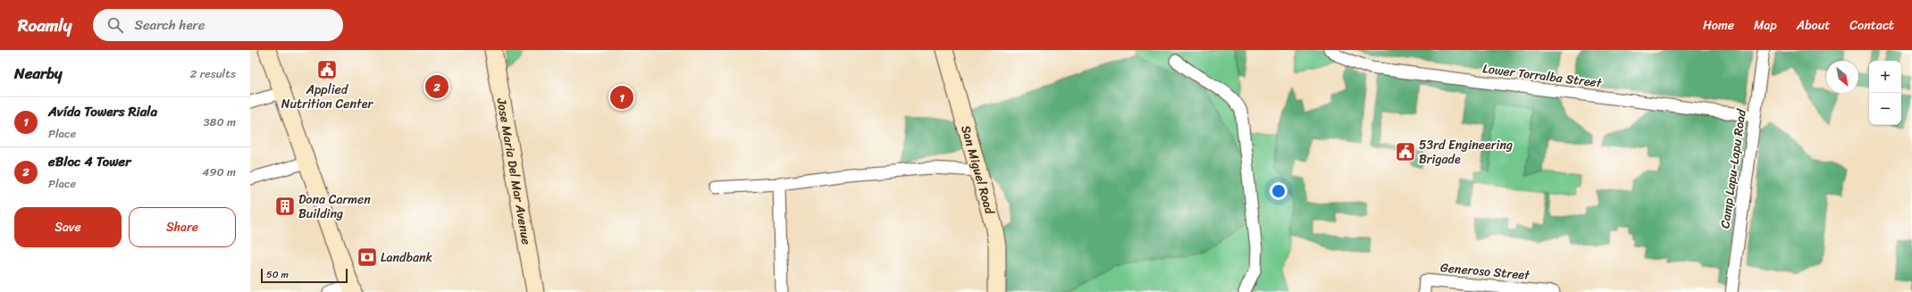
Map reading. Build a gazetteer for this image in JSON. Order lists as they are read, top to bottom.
{
  "streets": {
    "street": [
      "Lower Torralba Street",
      "Camp Lapu-Lapu Road",
      "San Miguel Road",
      "Jose Maria Del Mar Avenue",
      "Generoso Street"
    ]
  },
  "crossings": [
    ["Lower Torralba Street", "Camp Lapu-Lapu Road"]
  ],
  "places": {
    "public building": ["Applied Nutrition Center", "53rd Engineering Brigade"],
    "building": ["Dona Carmen Building"],
    "bank": ["Landbank"]
  },
  "scale_bar": "50 m",
  "north": "bottom right",
  "page": {
    "header": "Roamly",
    "search": "Search here",
    "nav": [
      "Home",
      "Map",
      "About",
      "Contact"
    ],
    "heading": ["Nearby", "2 results"],
    "map_buttons": ["+", "−"],
    "pins": ["2", "1"],
    "list": [
      {
        "mark": "1",
        "name": "Avída Towers Riala",
        "note": "Place",
        "value": "380 m"
      },
      {
        "mark": "2",
        "name": "eBloc 4 Tower",
        "note": "Place",
        "value": "490 m"
      }
    ],
    "buttons": ["Save", "Share"],
    "scale": "50 m"
  }
}
